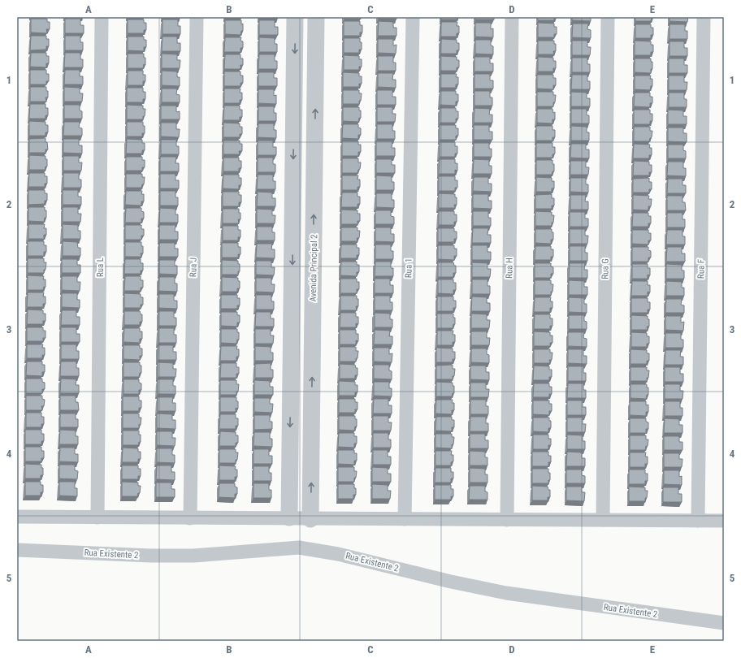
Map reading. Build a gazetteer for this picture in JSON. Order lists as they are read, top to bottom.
{
  "streets": {
    "street": [
      "Rua L",
      "Rua J",
      "Avenida Principal 2",
      "Rua 1",
      "Rua H",
      "Rua G",
      "Rua F",
      "Rua Existente 2"
    ]
  },
  "grid": {
    "columns": [
      "A",
      "B",
      "C",
      "D",
      "E"
    ],
    "rows": [
      "1",
      "2",
      "3",
      "4",
      "5"
    ]
  }
}
